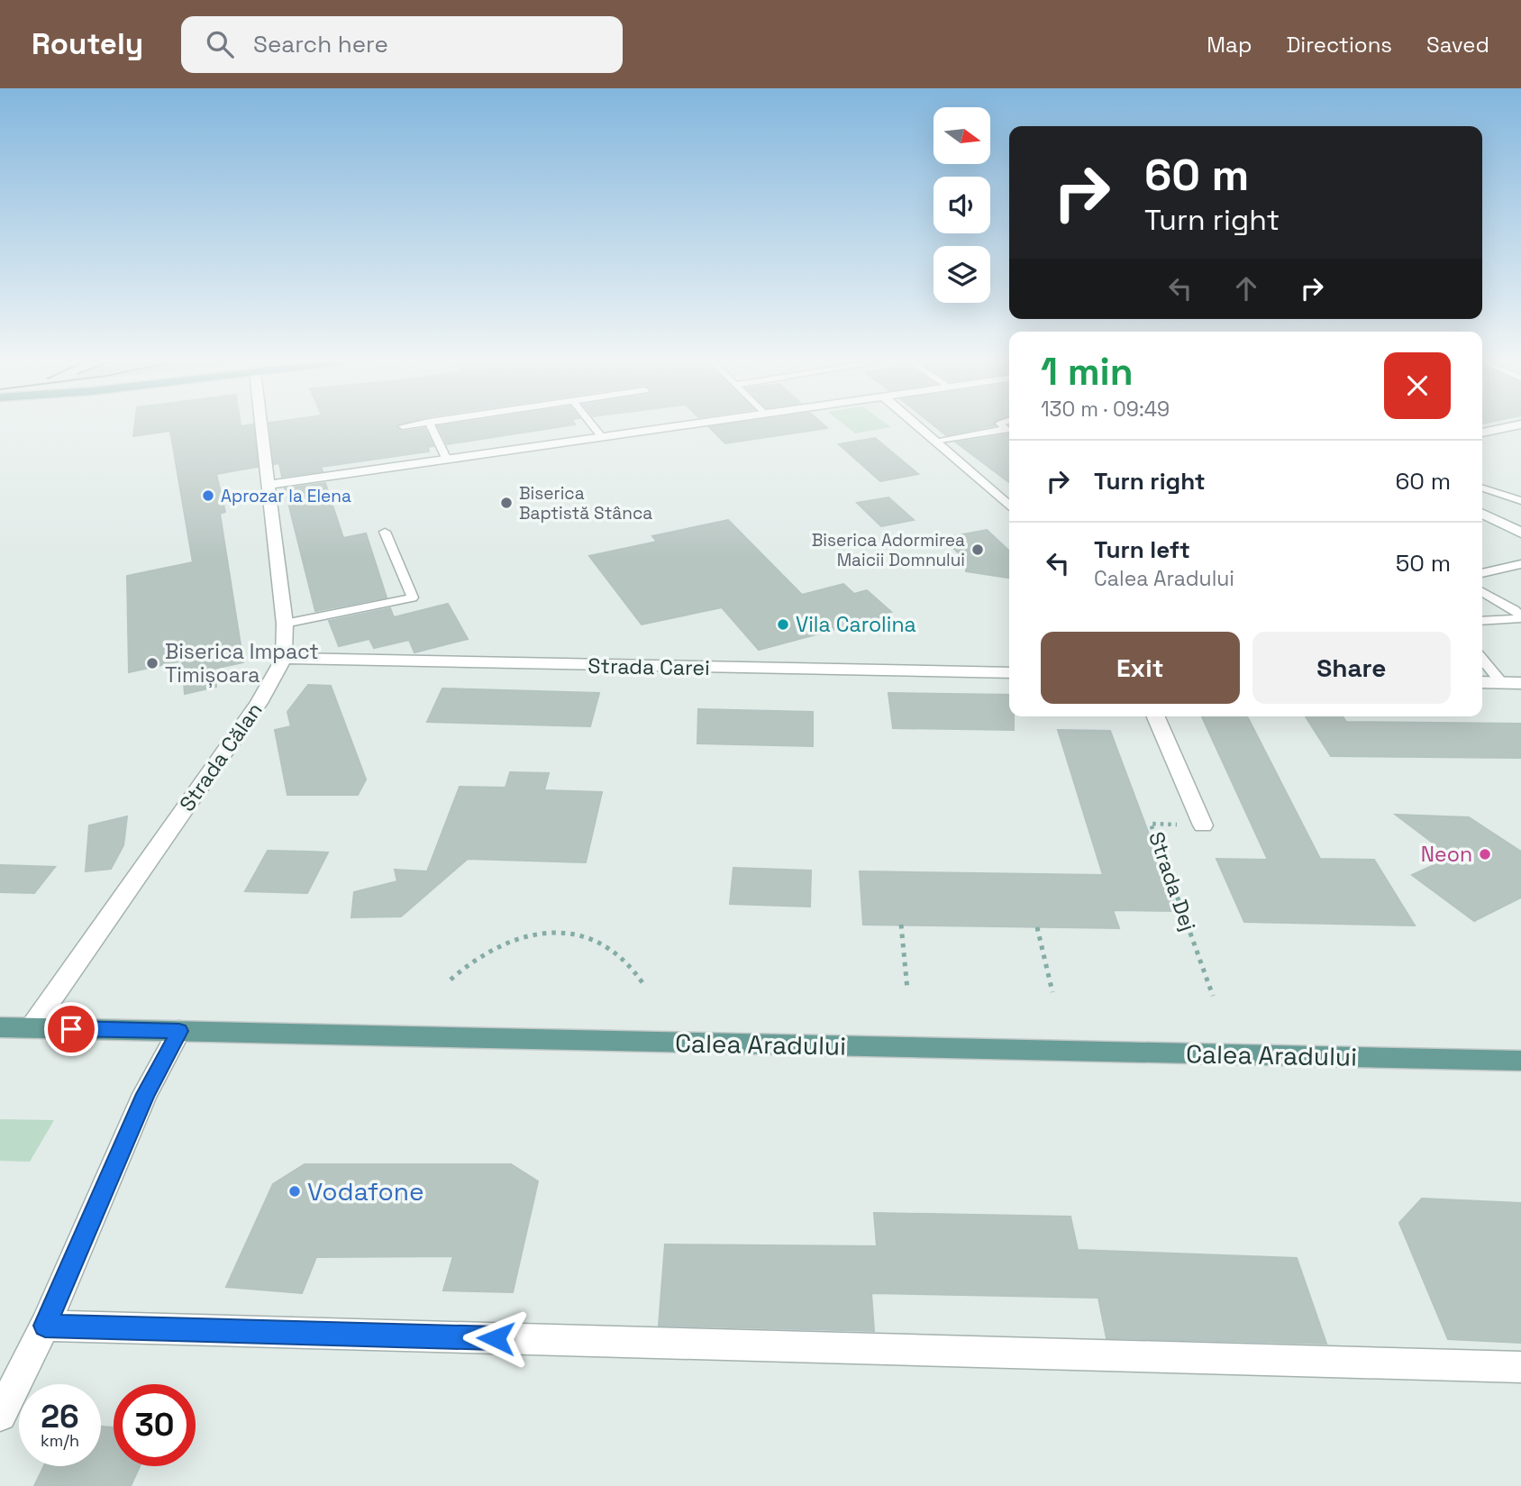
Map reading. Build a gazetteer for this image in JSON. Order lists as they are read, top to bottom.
{
  "streets": {
    "main road": ["Calea Aradului"],
    "street": ["Strada Carei", "Strada Călan"],
    "path": ["Strada Dej"]
  },
  "crossings": [
    ["Strada Carei", "Strada Călan"],
    ["Strada Călan", "Calea Aradului"]
  ],
  "places": [
    "Aprozar la Elena",
    "Biserica Baptistă Stânca",
    "Biserica Adormirea Maicii Domnului",
    "Vila Carolina",
    "Biserica Impact Timișoara",
    "Neon",
    "Vodafone"
  ],
  "north": "right",
  "page": {
    "header": "Routely",
    "search": "Search here",
    "nav": ["Map", "Directions", "Saved"],
    "turn": ["60 m", "Turn right"],
    "heading": ["1 min", "130 m · 09:49"],
    "list": [
      {
        "name": "Turn right",
        "value": "60 m"
      },
      {
        "name": "Turn left",
        "note": "Calea Aradului",
        "value": "50 m"
      }
    ],
    "buttons": ["Exit", "Share"],
    "speed": "26 km/h",
    "limit": "30"
  }
}
